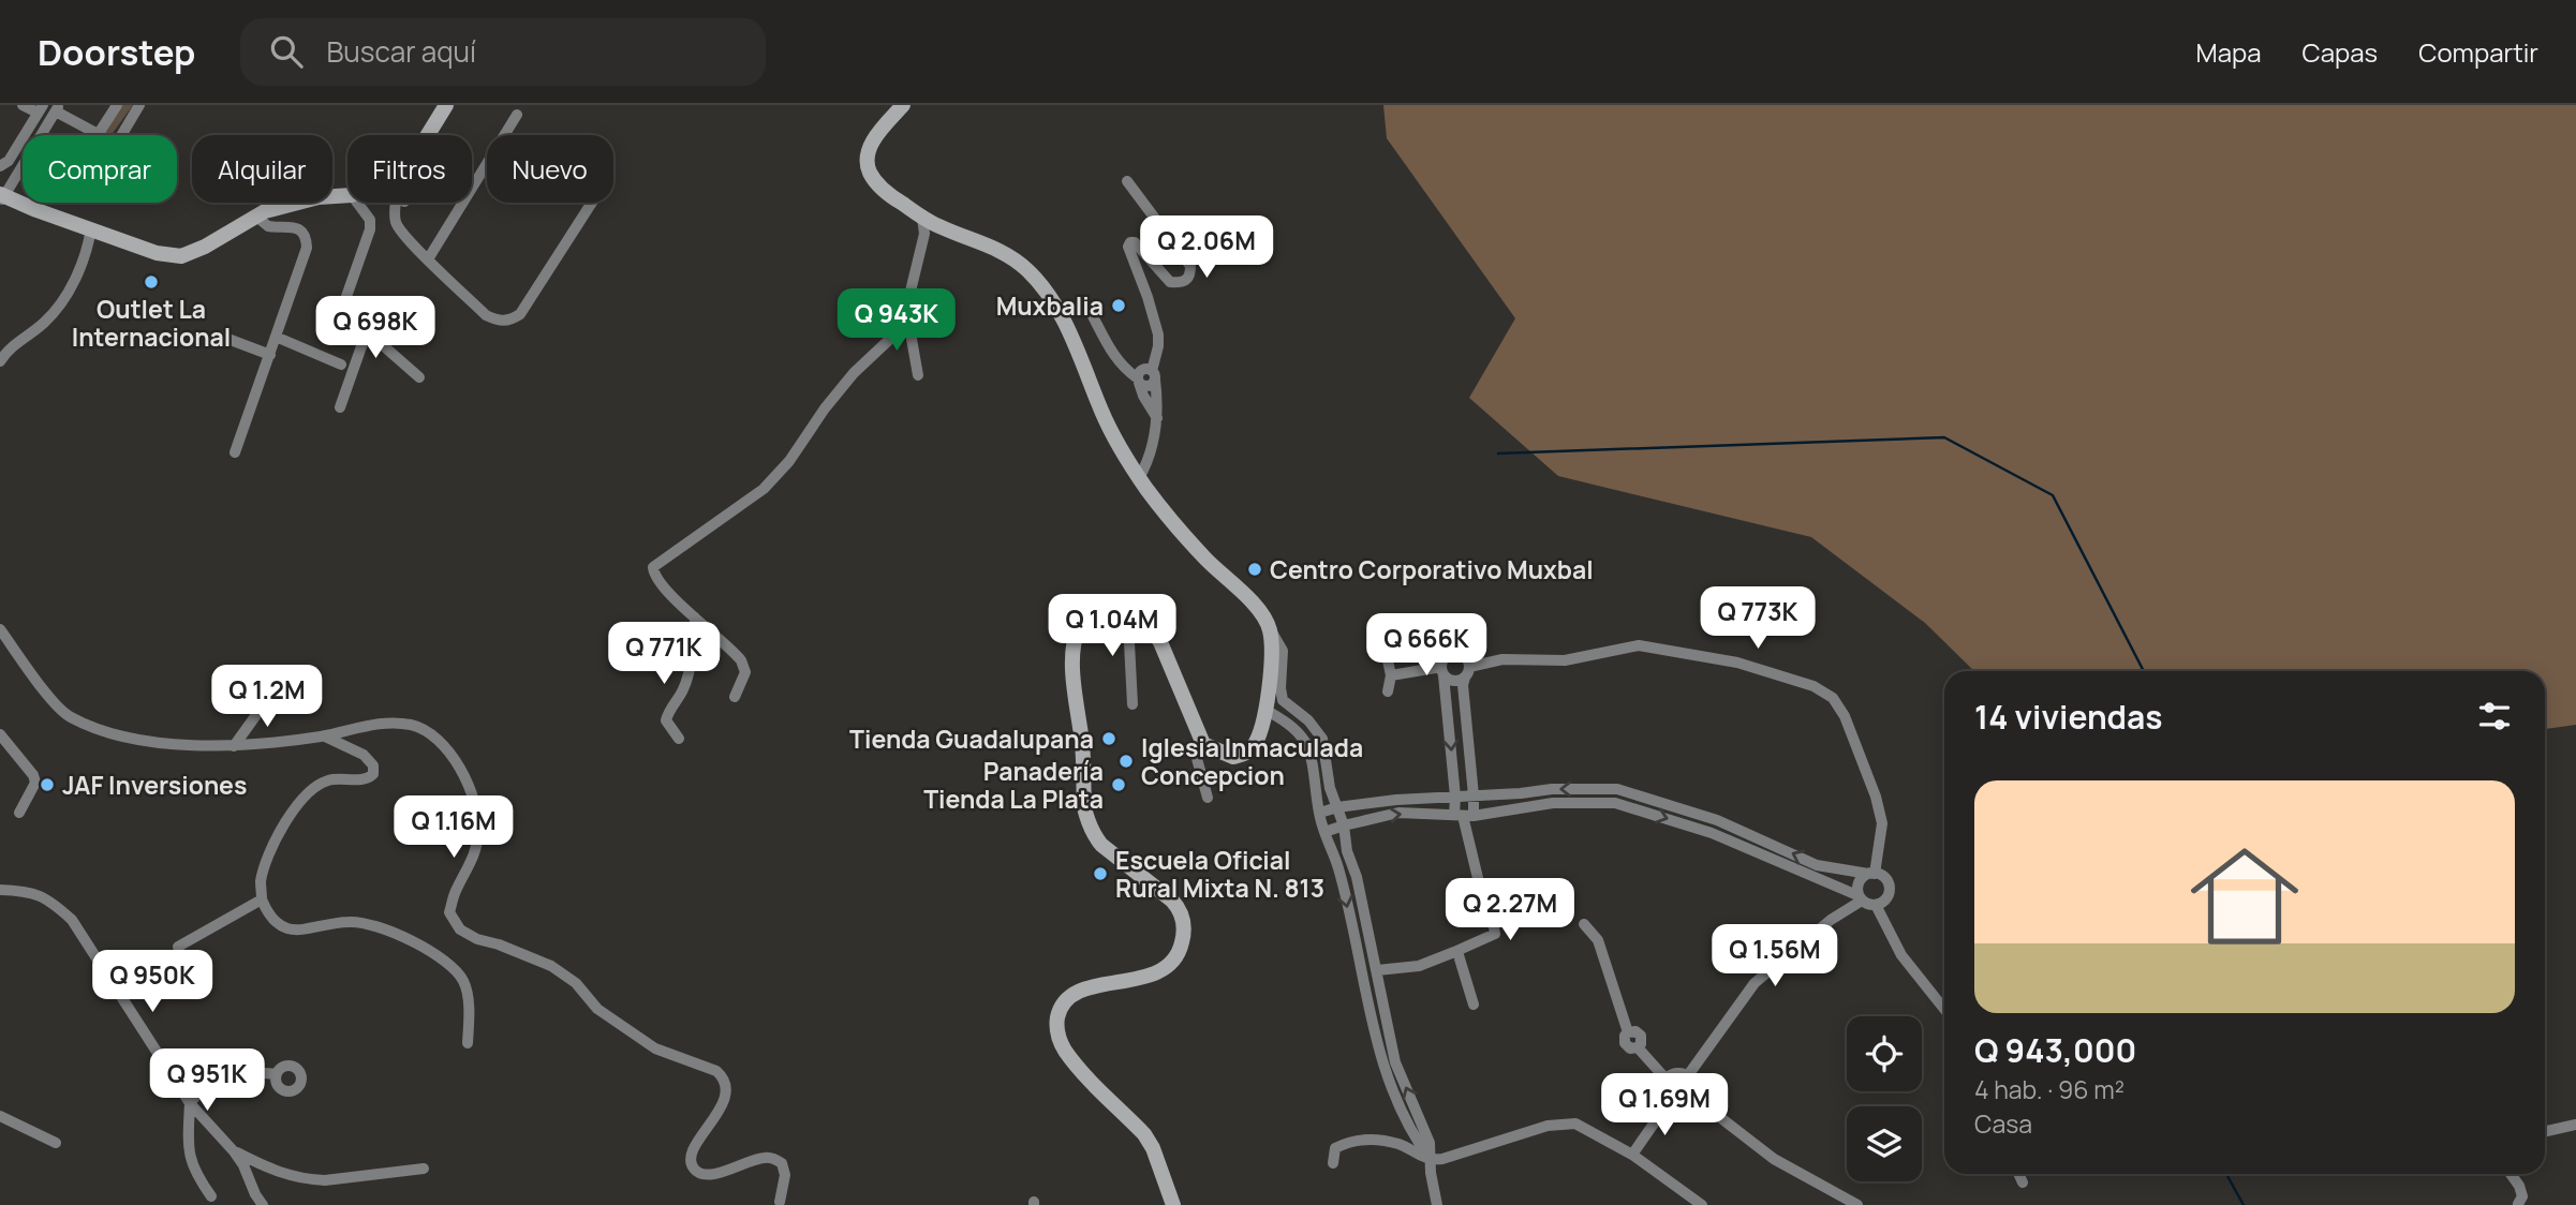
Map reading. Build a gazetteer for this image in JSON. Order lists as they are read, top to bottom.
{
  "places": [
    "Outlet La Internacional",
    "Muxbalia",
    "Centro Corporativo Muxbal",
    "Tienda Guadalupana",
    "Iglesia Inmaculada Concepcion",
    "JAF Inversiones",
    "Panadería Tienda La Plata",
    "Escuela Oficial Rural Mixta N. 813"
  ],
  "page": {
    "header": "Doorstep",
    "search": "Buscar aquí",
    "nav": ["Mapa", "Capas", "Compartir"],
    "chip": [
      "Comprar",
      "Alquilar",
      "Filtros",
      "Nuevo"
    ],
    "price": [
      "Q 2.06M",
      "Q 943K",
      "Q 698K",
      "Q 773K",
      "Q 1.04M",
      "Q 666K",
      "Q 771K",
      "Q 1.2M",
      "Q 1.16M",
      "Q 2.27M",
      "Q 1.56M",
      "Q 950K",
      "Q 951K",
      "Q 1.69M"
    ],
    "heading": "14 viviendas",
    "list": [
      {
        "name": "Q 943,000",
        "note": "4 hab. · 96 m² · Casa"
      }
    ]
  }
}
